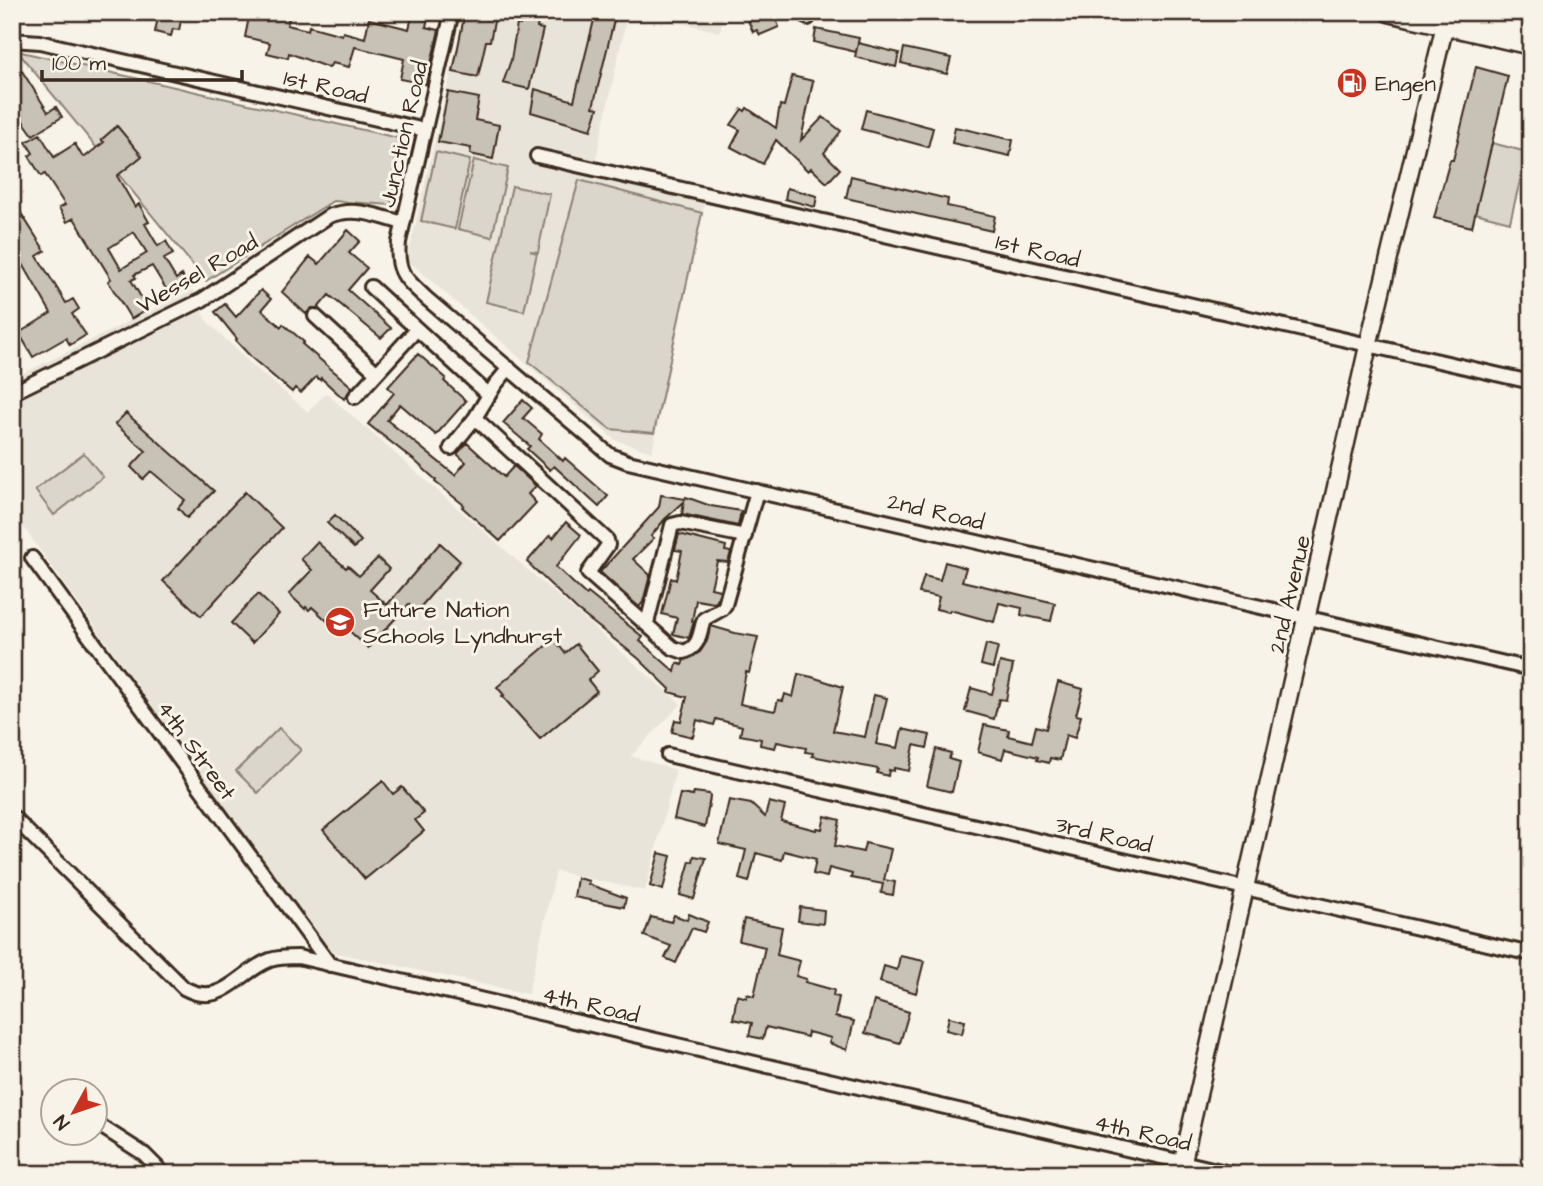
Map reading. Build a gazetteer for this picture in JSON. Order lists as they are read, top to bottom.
{
  "streets": {
    "street": [
      "1st Road",
      "Junction Road",
      "Wessel Road",
      "2nd Road",
      "2nd Avenue",
      "4th Street",
      "3rd Road",
      "4th Road"
    ]
  },
  "crossings": [
    ["1st Road", "Junction Road"],
    ["1st Road", "2nd Avenue"],
    ["Junction Road", "Wessel Road"],
    ["Junction Road", "2nd Road"],
    ["2nd Road", "2nd Avenue"],
    ["2nd Avenue", "3rd Road"],
    ["2nd Avenue", "4th Road"],
    ["4th Street", "4th Road"]
  ],
  "places": {
    "fuel station": ["Engen"],
    "school or university": ["Future Nation Schools Lyndhurst"]
  },
  "scale_bar": "100 m",
  "north": "bottom left"
}
